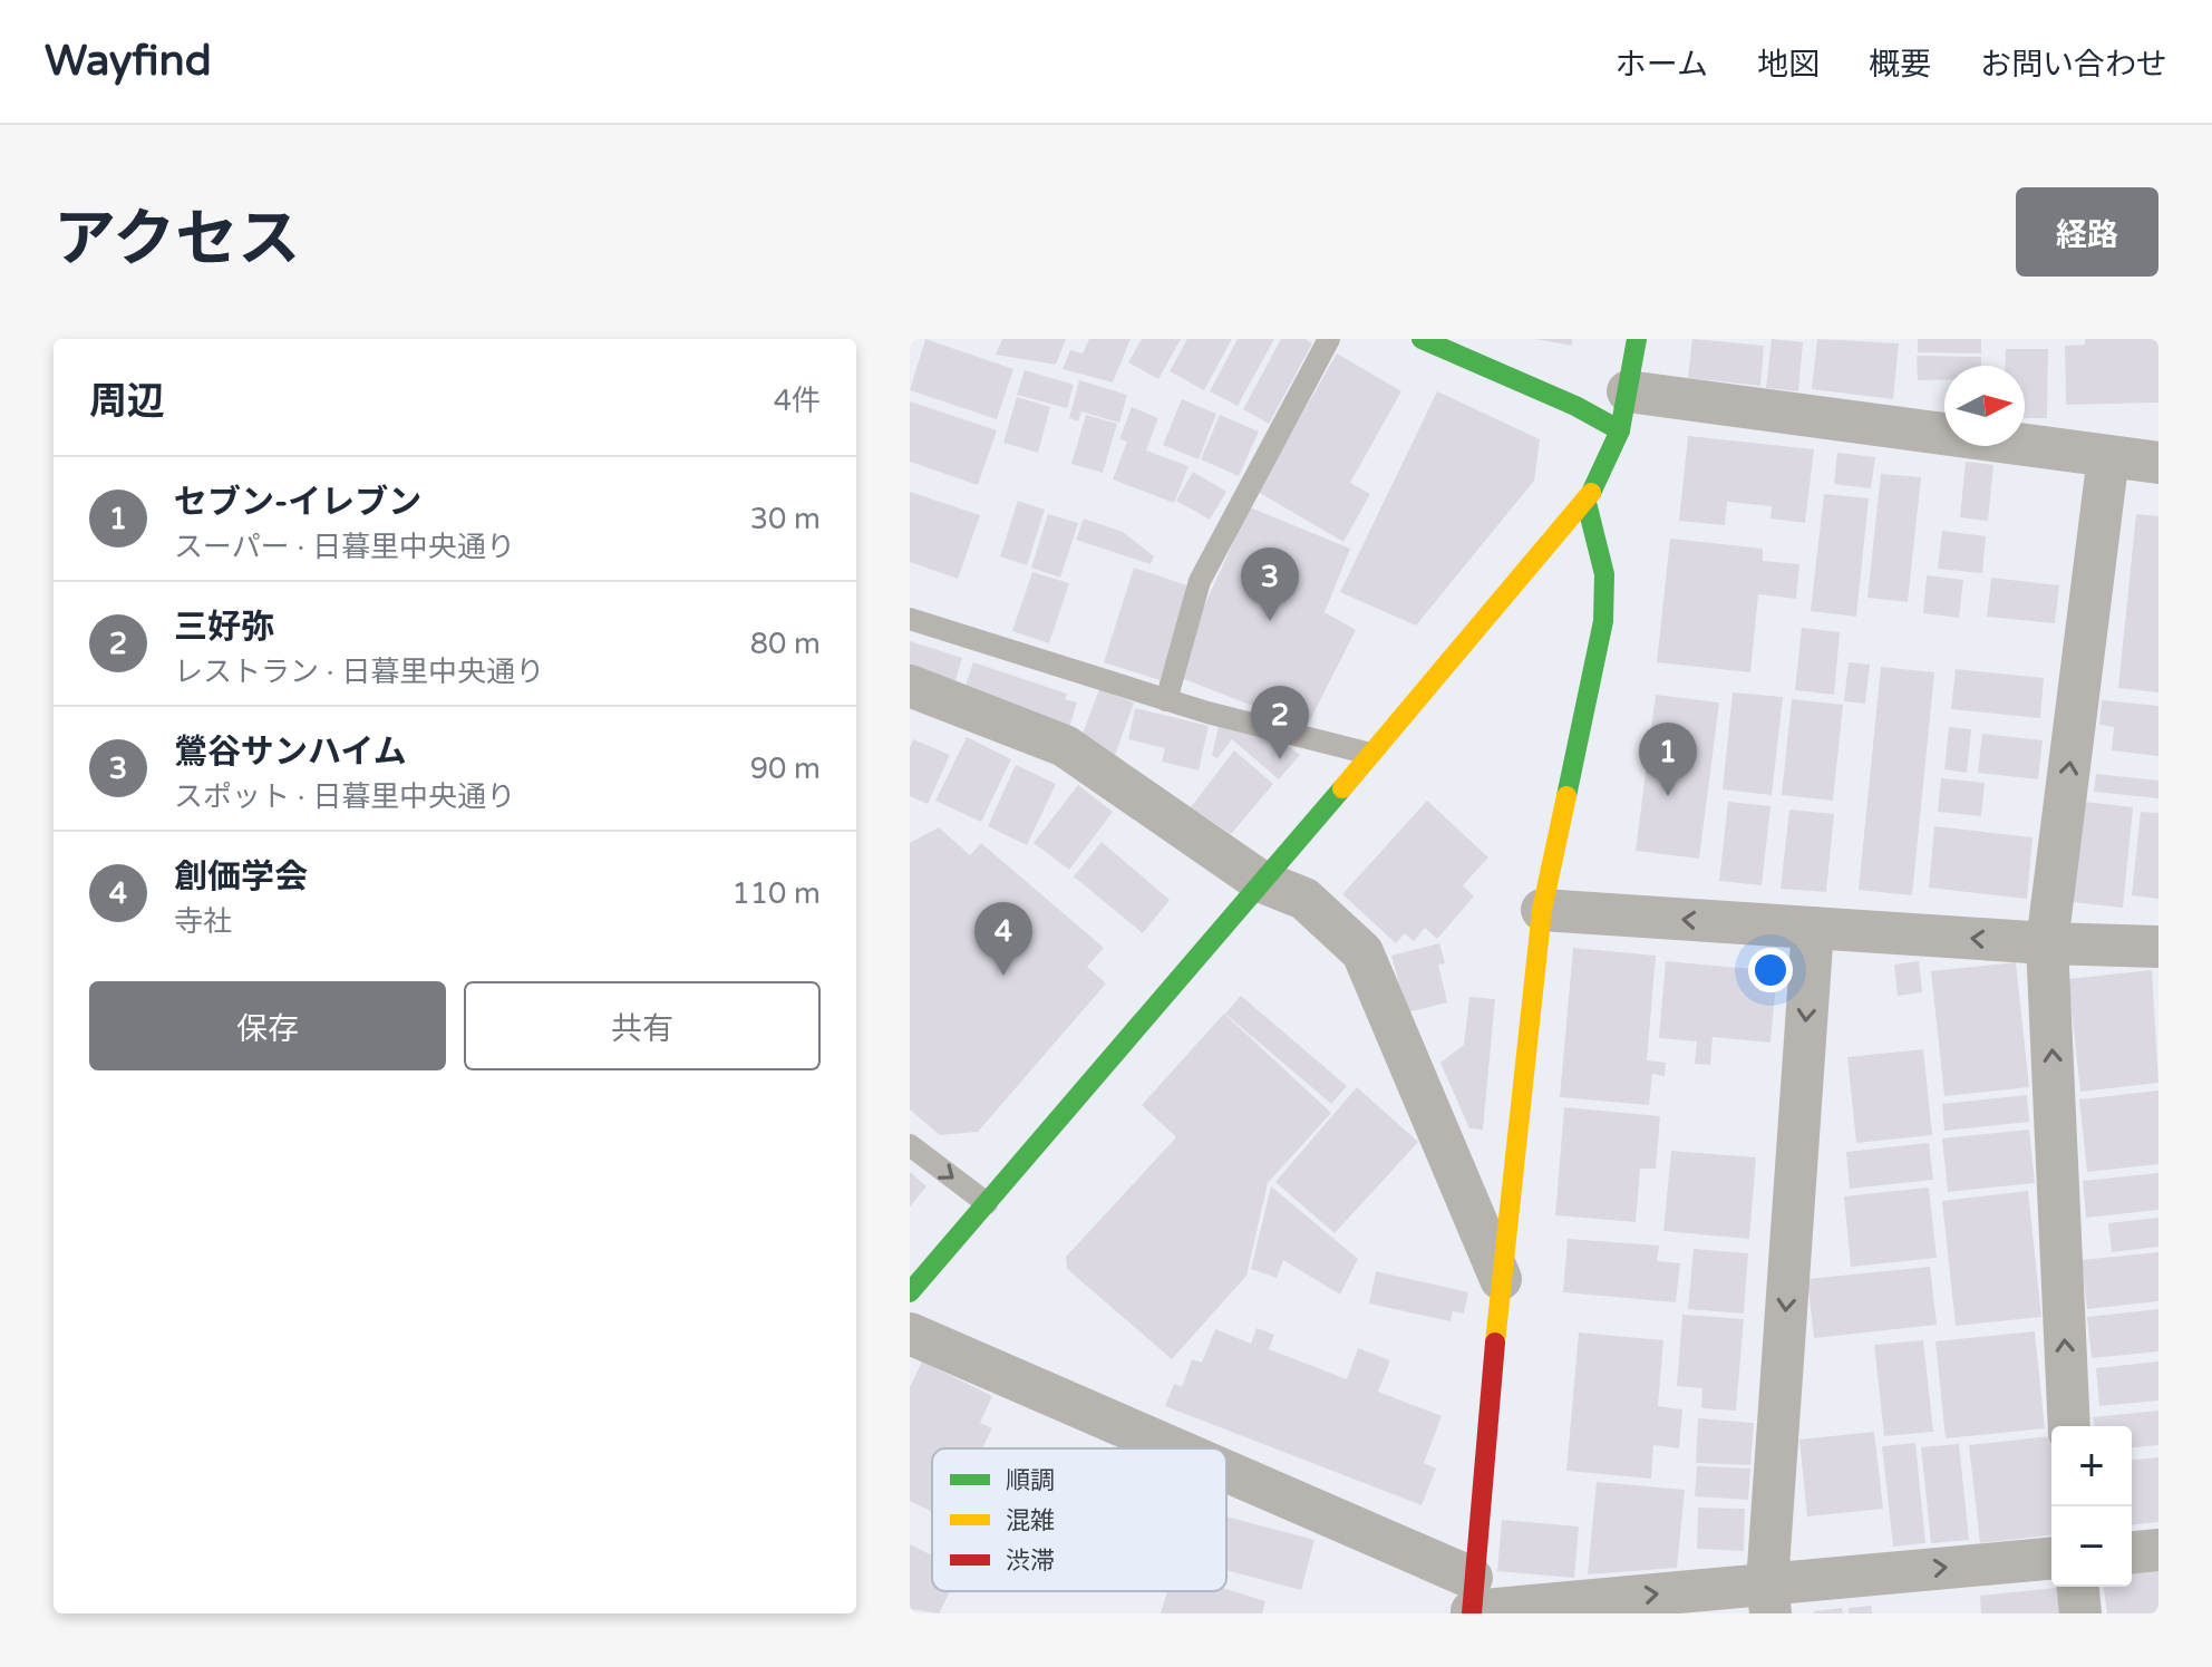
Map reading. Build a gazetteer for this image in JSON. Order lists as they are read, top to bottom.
{
  "legend": ["順調", "混雑", "渋滞"],
  "north": "right",
  "page": {
    "header": "Wayfind",
    "nav": [
      "ホーム",
      "地図",
      "概要",
      "お問い合わせ"
    ],
    "title": "アクセス",
    "buttons": [
      "経路",
      ["保存", "共有"]
    ],
    "heading": ["周辺", "4件"],
    "list": [
      {
        "mark": "1",
        "name": "セブン-イレブン",
        "note": "スーパー · 日暮里中央通り",
        "value": "30 m"
      },
      {
        "mark": "2",
        "name": "三好弥",
        "note": "レストラン · 日暮里中央通り",
        "value": "80 m"
      },
      {
        "mark": "3",
        "name": "鶯谷サンハイム",
        "note": "スポット · 日暮里中央通り",
        "value": "90 m"
      },
      {
        "mark": "4",
        "name": "創価学会",
        "note": "寺社",
        "value": "110 m"
      }
    ],
    "pins": [
      "3",
      "2",
      "1",
      "4"
    ],
    "map_buttons": ["+", "−"]
  }
}
